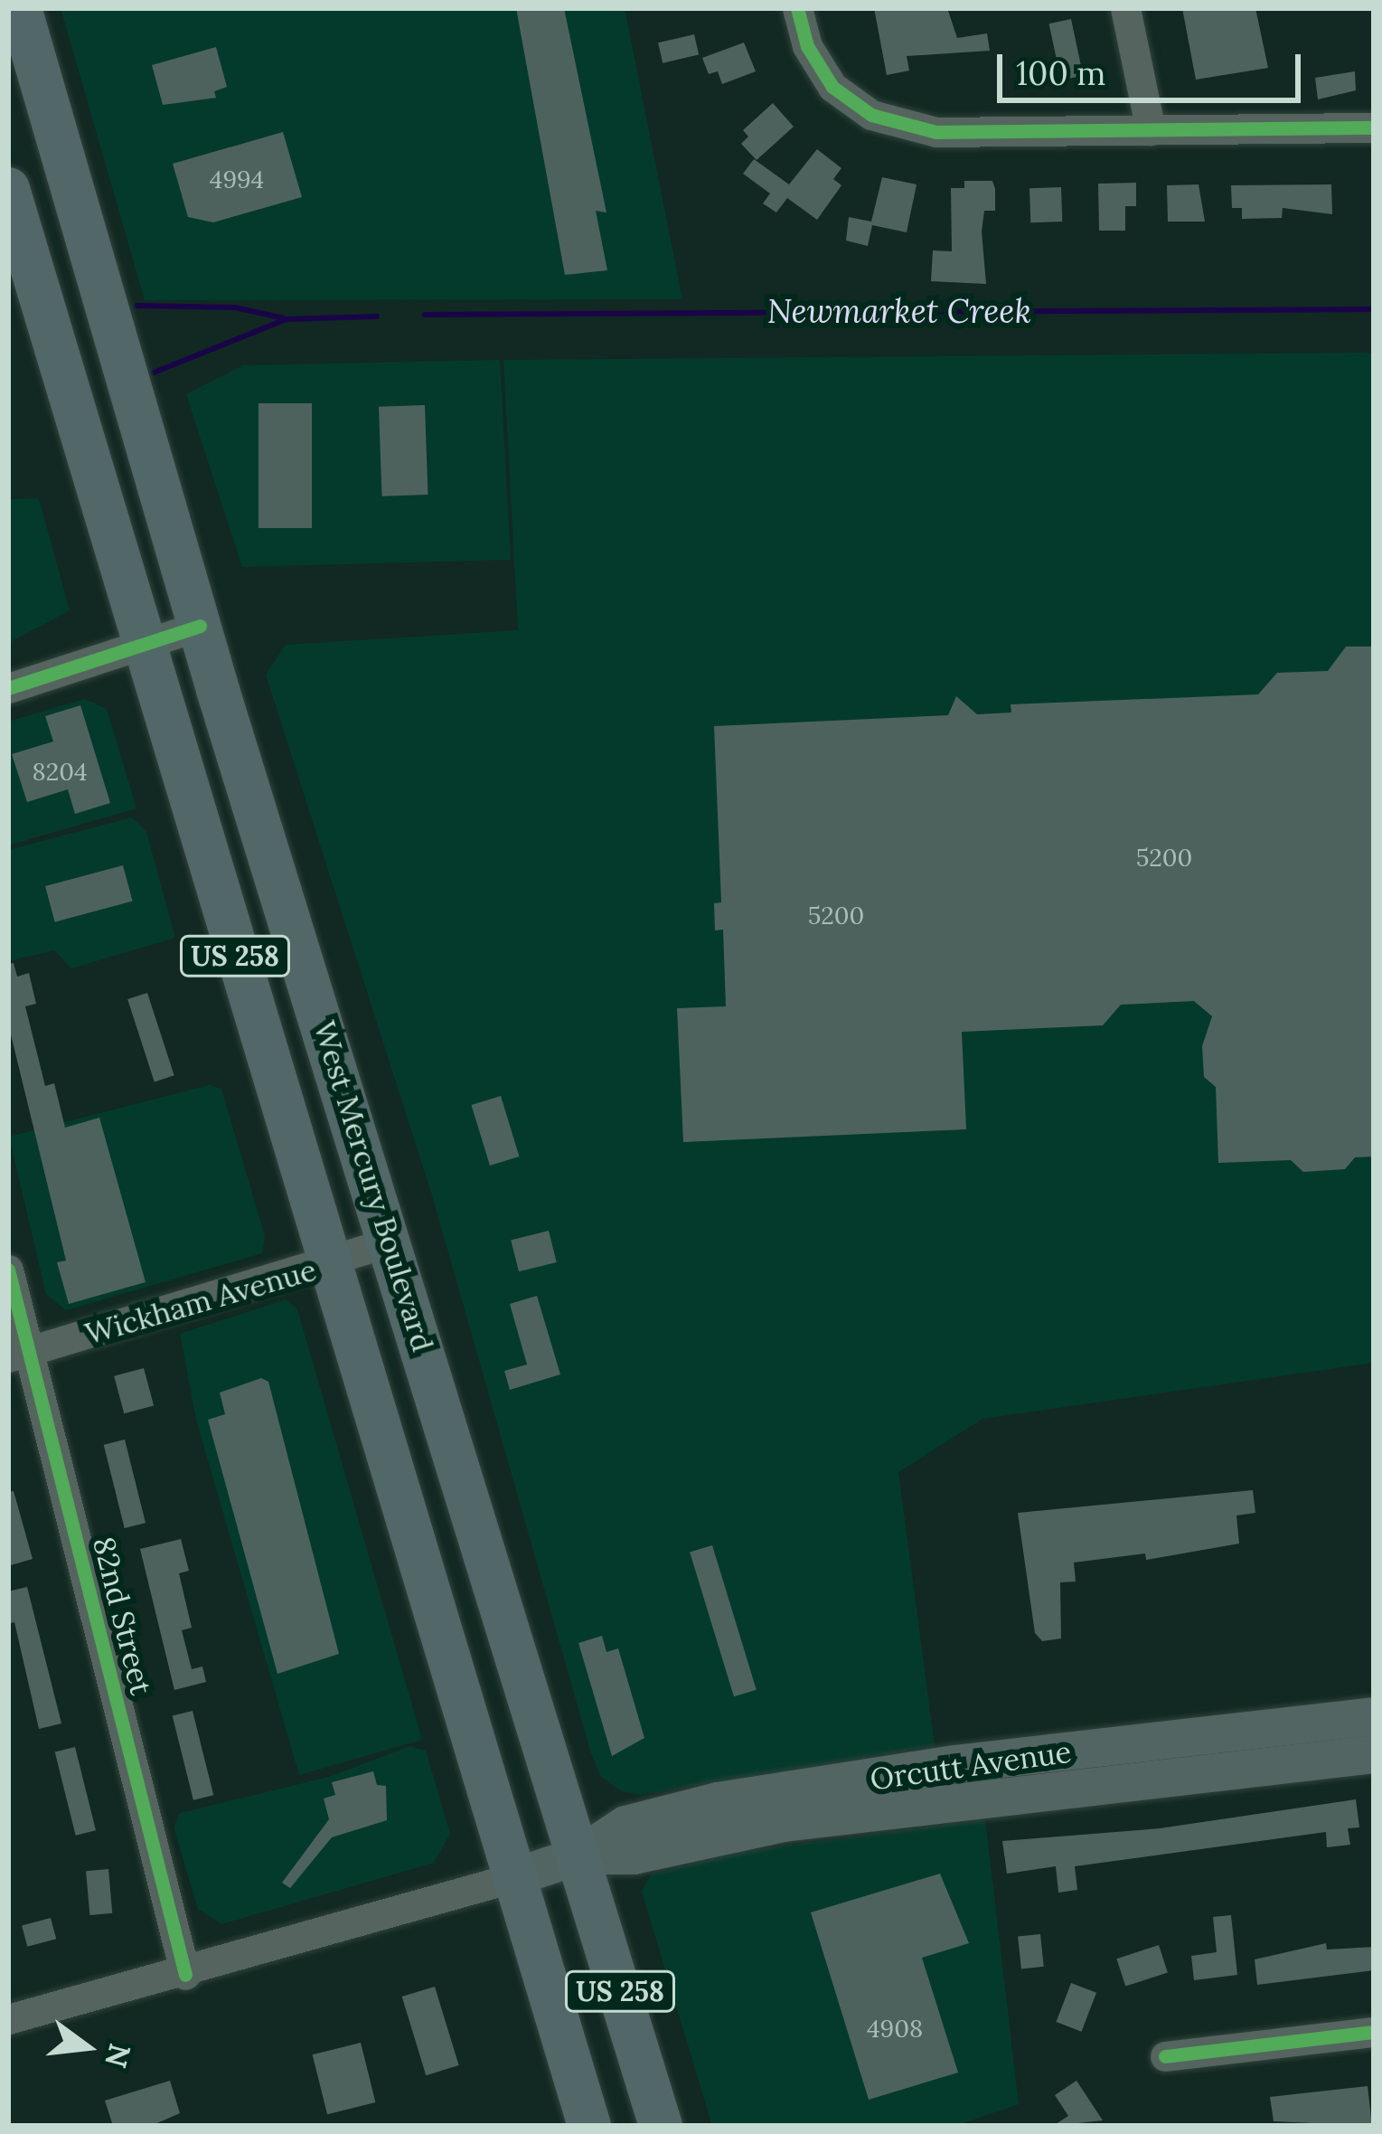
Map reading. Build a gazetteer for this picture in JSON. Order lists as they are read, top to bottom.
{
  "streets": {
    "highway": ["US 258", "West Mercury Boulevard"],
    "main road": ["Orcutt Avenue"],
    "street": ["Wickham Avenue", "82nd Street"]
  },
  "crossings": [
    ["US 258", "Wickham Avenue"],
    ["US 258", "Orcutt Avenue"],
    ["West Mercury Boulevard", "Wickham Avenue"],
    ["West Mercury Boulevard", "Orcutt Avenue"],
    ["Wickham Avenue", "82nd Street"],
    ["82nd Street", "Orcutt Avenue"]
  ],
  "water": ["Newmarket Creek"],
  "house_numbers": [
    "4994",
    "8204",
    "5200",
    "5200",
    "4908"
  ],
  "scale_bar": "100 m",
  "north": "right"
}
